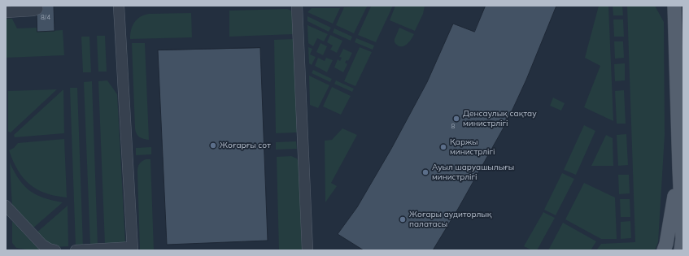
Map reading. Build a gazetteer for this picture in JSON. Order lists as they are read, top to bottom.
{
  "places": [
    "Денсаулық сақтау министрлігі",
    "Жоғарғы сот",
    "Қаржы министрлігі",
    "Ауыл шаруашылығы министрлігі",
    "Жоғары аудиторлық палатасы"
  ],
  "house_numbers": ["8/4", "8"]
}
